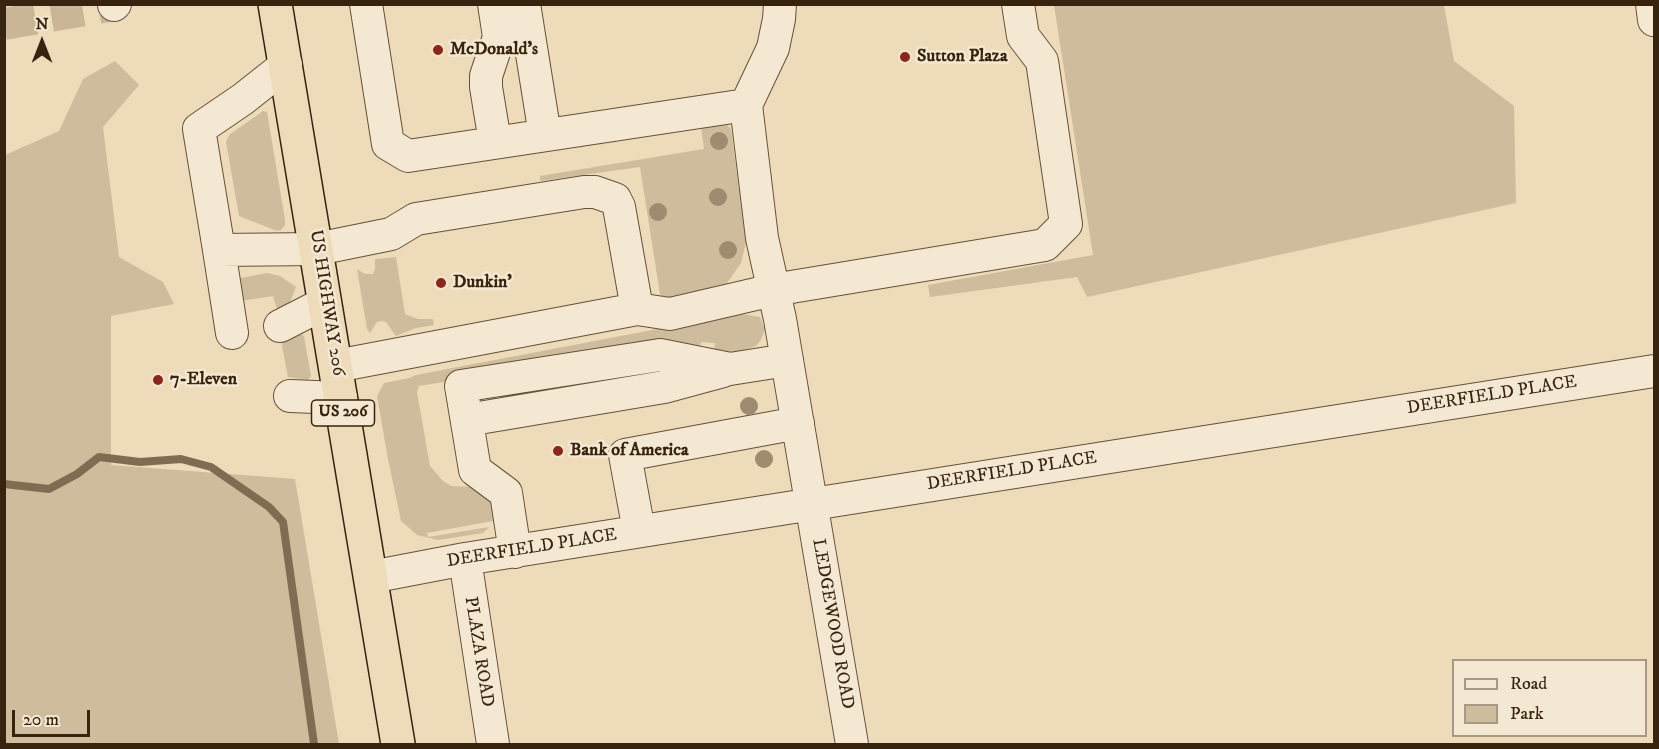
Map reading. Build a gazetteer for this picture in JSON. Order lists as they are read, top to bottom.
{
  "streets": {
    "highway": ["US HIGHWAY 206", "US 206"],
    "street": ["DEERFIELD PLACE", "LEDGEWOOD ROAD", "PLAZA ROAD"]
  },
  "crossings": [
    ["US HIGHWAY 206", "DEERFIELD PLACE"],
    ["DEERFIELD PLACE", "LEDGEWOOD ROAD"],
    ["DEERFIELD PLACE", "PLAZA ROAD"]
  ],
  "places": [
    "McDonald's",
    "Sutton Plaza",
    "Dunkin'",
    "7-Eleven",
    "Bank of America"
  ],
  "legend": ["Road", "Park"],
  "scale_bar": "20 m",
  "north": "top"
}
